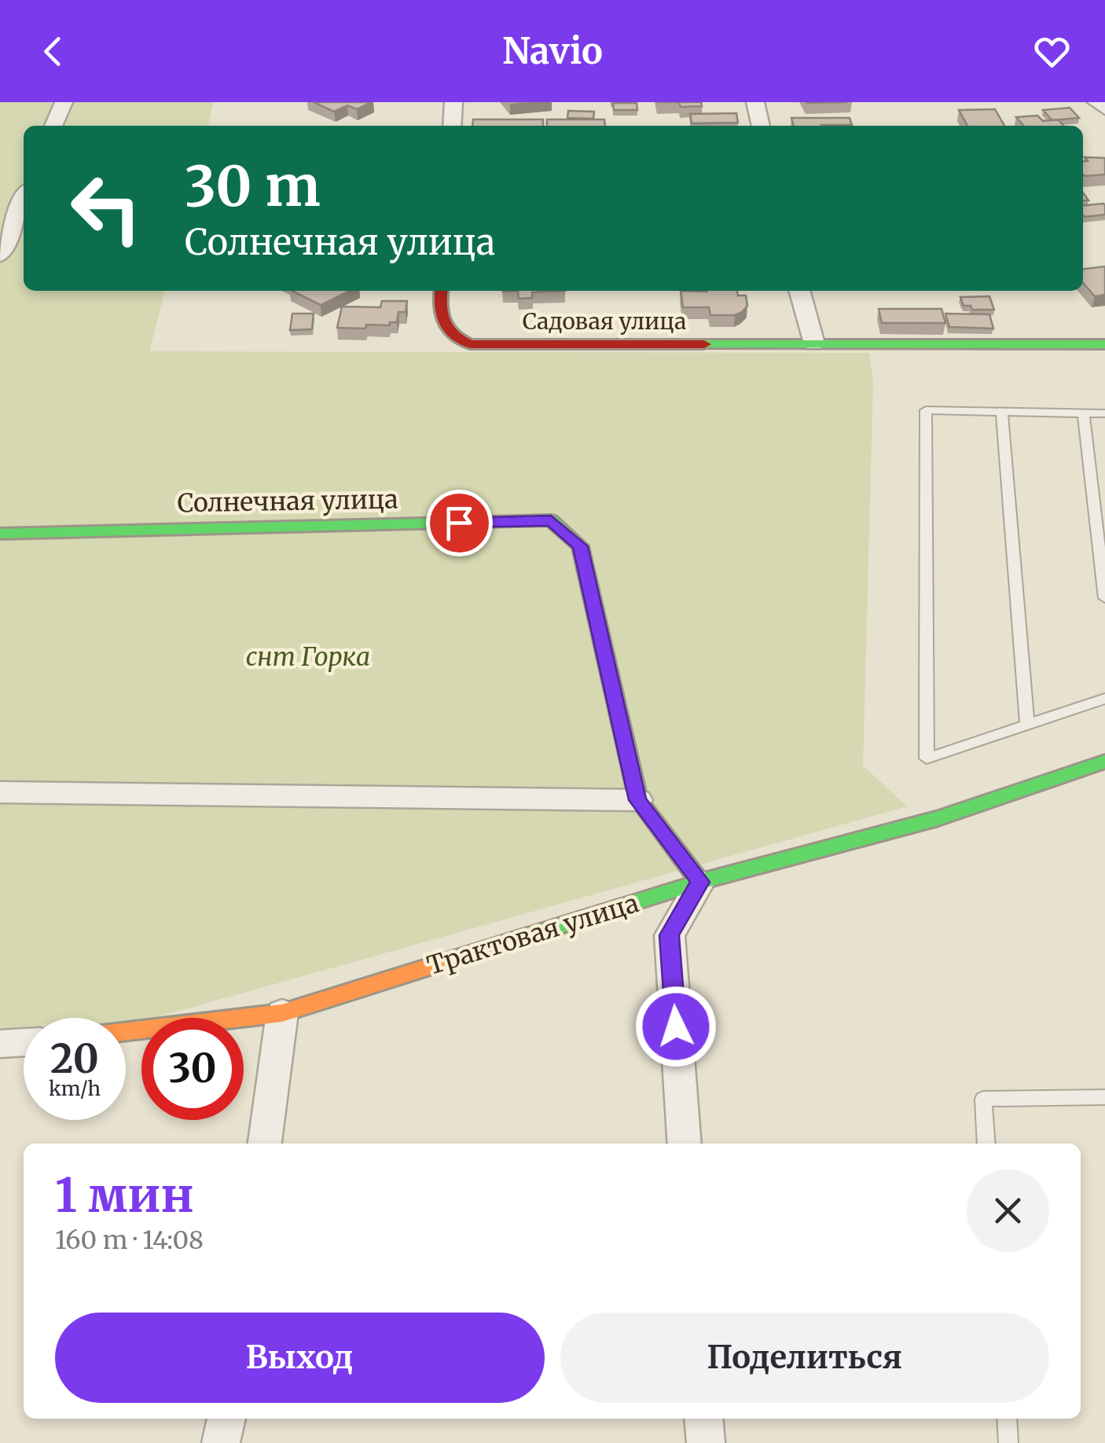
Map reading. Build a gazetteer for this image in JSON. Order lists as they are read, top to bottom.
{
  "streets": {
    "street": ["Садовая улица", "Солнечная улица", "Трактовая улица"]
  },
  "crossings": [
    ["Солнечная улица", "Трактовая улица"]
  ],
  "parks": ["снт Горка"],
  "page": {
    "header": "Navio",
    "turn": ["30 m", "Солнечная улица"],
    "speed": "20 km/h",
    "limit": "30",
    "heading": ["1 мин", "160 m · 14:08"],
    "buttons": ["Выход", "Поделиться"]
  }
}
